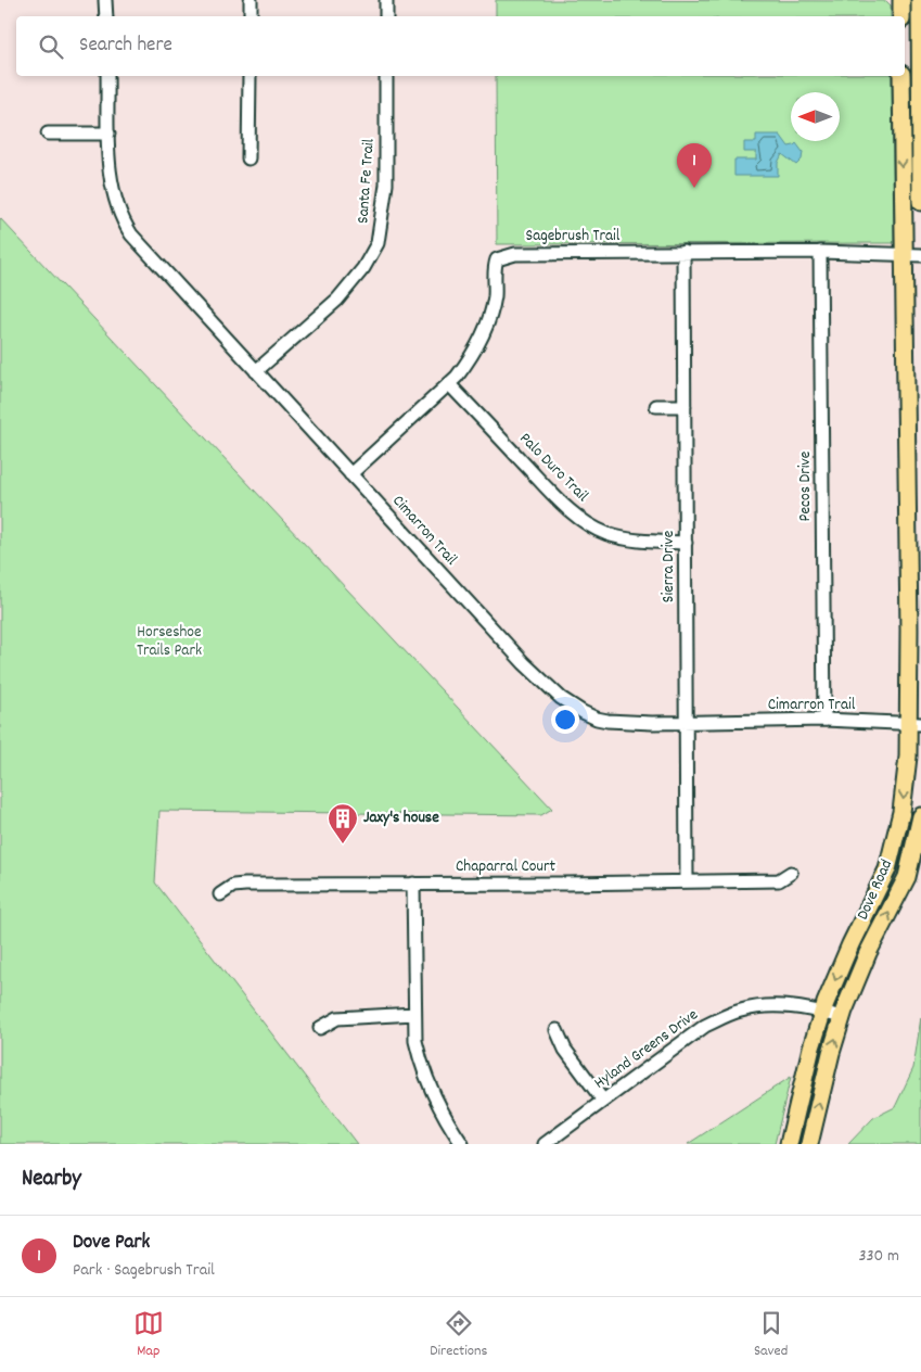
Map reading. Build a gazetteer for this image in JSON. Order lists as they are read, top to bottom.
{
  "streets": {
    "main road": ["Dove Road"],
    "street": [
      "Santa Fe Trail",
      "Sagebrush Trail",
      "Palo Duro Trail",
      "Pecos Drive",
      "Cimarron Trail",
      "Sierra Drive",
      "Chaparral Court",
      "Hyland Greens Drive"
    ]
  },
  "crossings": [
    ["Santa Fe Trail", "Cimarron Trail"],
    ["Sagebrush Trail", "Palo Duro Trail"],
    ["Sagebrush Trail", "Pecos Drive"],
    ["Sagebrush Trail", "Cimarron Trail"],
    ["Sagebrush Trail", "Sierra Drive"],
    ["Sagebrush Trail", "Dove Road"],
    ["Palo Duro Trail", "Sierra Drive"],
    ["Pecos Drive", "Cimarron Trail"],
    ["Cimarron Trail", "Sierra Drive"],
    ["Cimarron Trail", "Dove Road"],
    ["Sierra Drive", "Chaparral Court"],
    ["Dove Road", "Hyland Greens Drive"]
  ],
  "parks": ["Horseshoe Trails Park"],
  "places": {
    "building": ["Jaxy's house"]
  },
  "north": "left",
  "page": {
    "search": "Search here",
    "pins": "1",
    "heading": "Nearby",
    "list": [
      {
        "mark": "1",
        "name": "Dove Park",
        "note": "Park · Sagebrush Trail",
        "value": "330 m"
      }
    ],
    "nav": ["Map", "Directions", "Saved"]
  }
}
